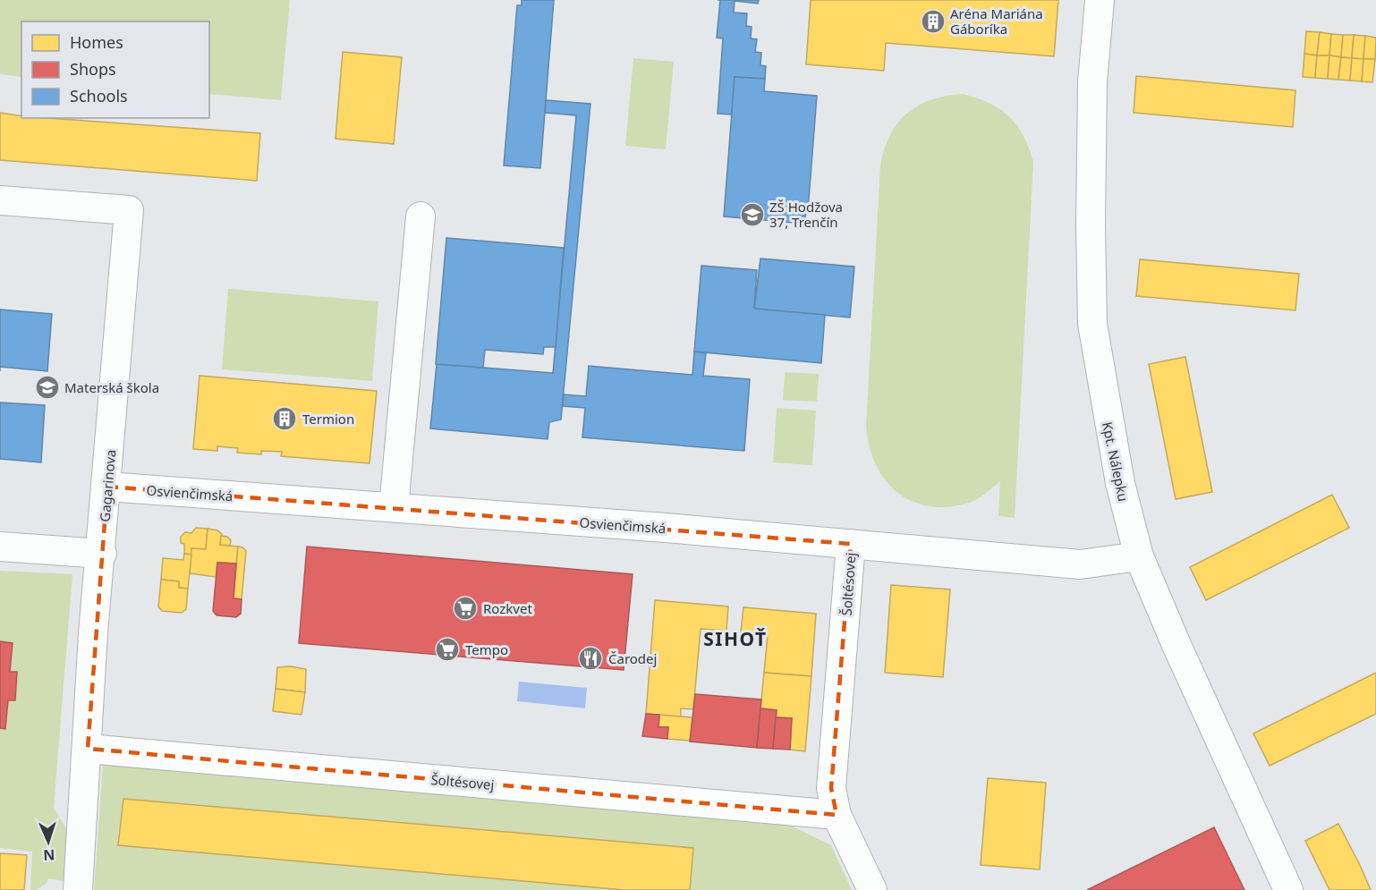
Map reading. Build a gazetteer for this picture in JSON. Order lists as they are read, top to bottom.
{
  "streets": {
    "street": [
      "Kpt. Nálepku",
      "Gagarinova",
      "Osvienčimská",
      "Šoltésovej"
    ]
  },
  "crossings": [
    ["Kpt. Nálepku", "Osvienčimská"],
    ["Gagarinova", "Osvienčimská"],
    ["Gagarinova", "Šoltésovej"],
    ["Osvienčimská", "Šoltésovej"]
  ],
  "districts": ["SIHOŤ"],
  "places": {
    "building": ["Aréna Mariána Gáboríka", "Termion"],
    "school or university": ["ZŠ Hodžova 37, Trenčín", "Materská škola"],
    "supermarket": ["Rozkvet", "Tempo"],
    "restaurant": ["Čarodej"]
  },
  "legend": ["Homes", "Shops", "Schools"],
  "north": "bottom"
}
